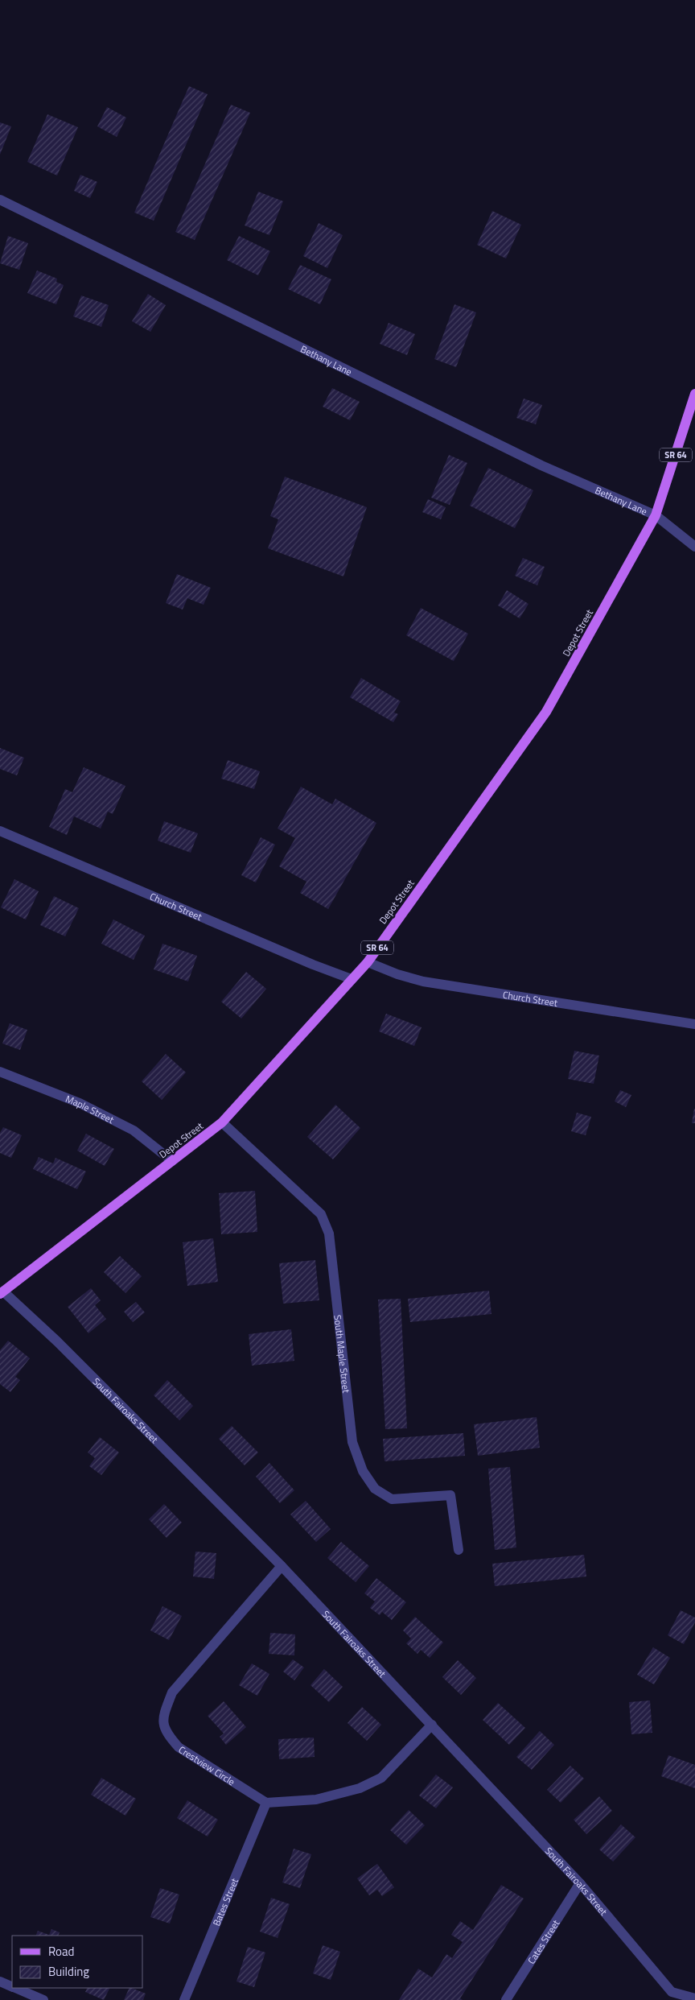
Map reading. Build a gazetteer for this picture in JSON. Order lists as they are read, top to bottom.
{
  "streets": {
    "main road": ["SR 64", "Depot Street"],
    "street": [
      "Bethany Lane",
      "Church Street",
      "Maple Street",
      "South Maple Street",
      "South Fairoaks Street",
      "Crestview Circle",
      "Bates Street",
      "Cates Street"
    ]
  },
  "crossings": [
    ["Bethany Lane", "SR 64"],
    ["Bethany Lane", "Depot Street"],
    ["SR 64", "Depot Street"],
    ["Depot Street", "Church Street"],
    ["Depot Street", "Maple Street"],
    ["Depot Street", "South Maple Street"],
    ["Depot Street", "South Fairoaks Street"],
    ["South Fairoaks Street", "Crestview Circle"],
    ["South Fairoaks Street", "Cates Street"],
    ["Crestview Circle", "Bates Street"]
  ],
  "legend": ["Road", "Building"]
}
